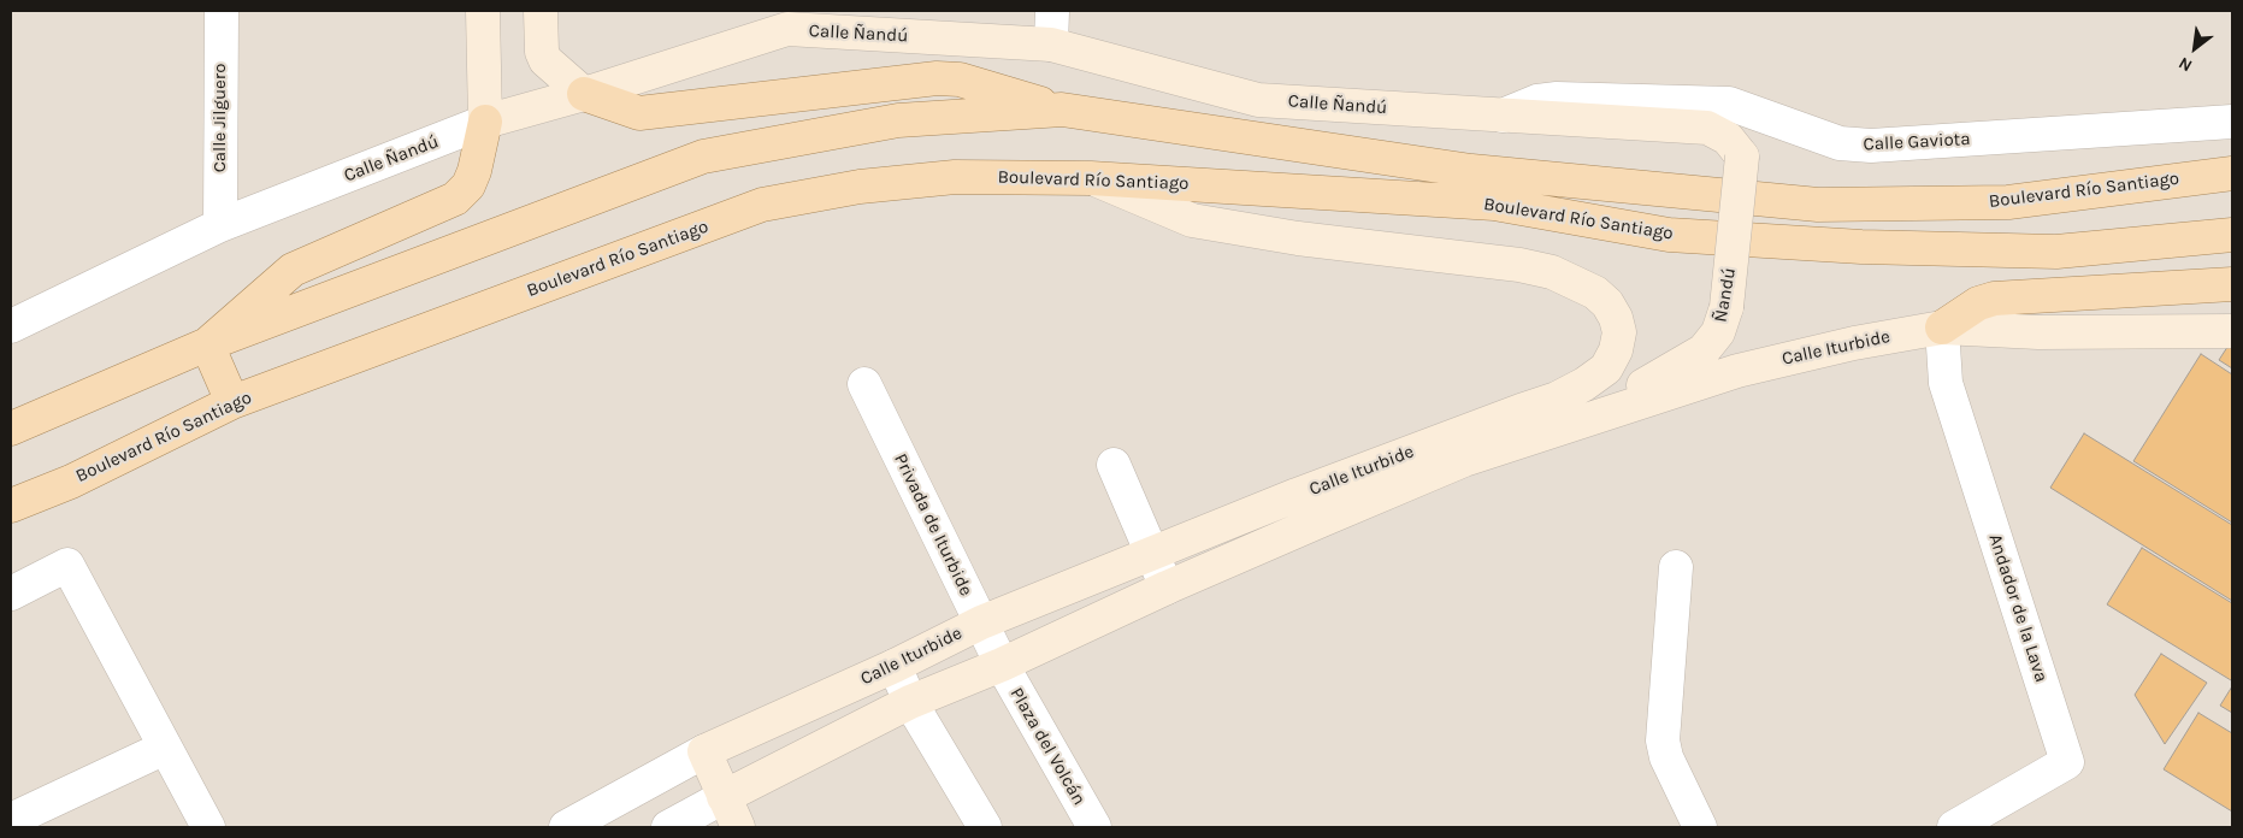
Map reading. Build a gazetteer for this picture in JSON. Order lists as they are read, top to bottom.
{
  "streets": {
    "main road": ["Boulevard Río Santiago"],
    "street": [
      "Calle Ñandú",
      "Calle Jilguero",
      "Calle Gaviota",
      "Ñandú",
      "Calle Iturbide",
      "Privada de Iturbide",
      "Andador de la Lava",
      "Plaza del Volcán"
    ]
  },
  "crossings": [
    ["Calle Ñandú", "Calle Jilguero"],
    ["Calle Ñandú", "Calle Gaviota"],
    ["Calle Ñandú", "Ñandú"],
    ["Boulevard Río Santiago", "Calle Iturbide"],
    ["Ñandú", "Calle Iturbide"],
    ["Calle Iturbide", "Privada de Iturbide"],
    ["Calle Iturbide", "Andador de la Lava"],
    ["Calle Iturbide", "Plaza del Volcán"],
    ["Privada de Iturbide", "Plaza del Volcán"]
  ],
  "north": "bottom left"
}
